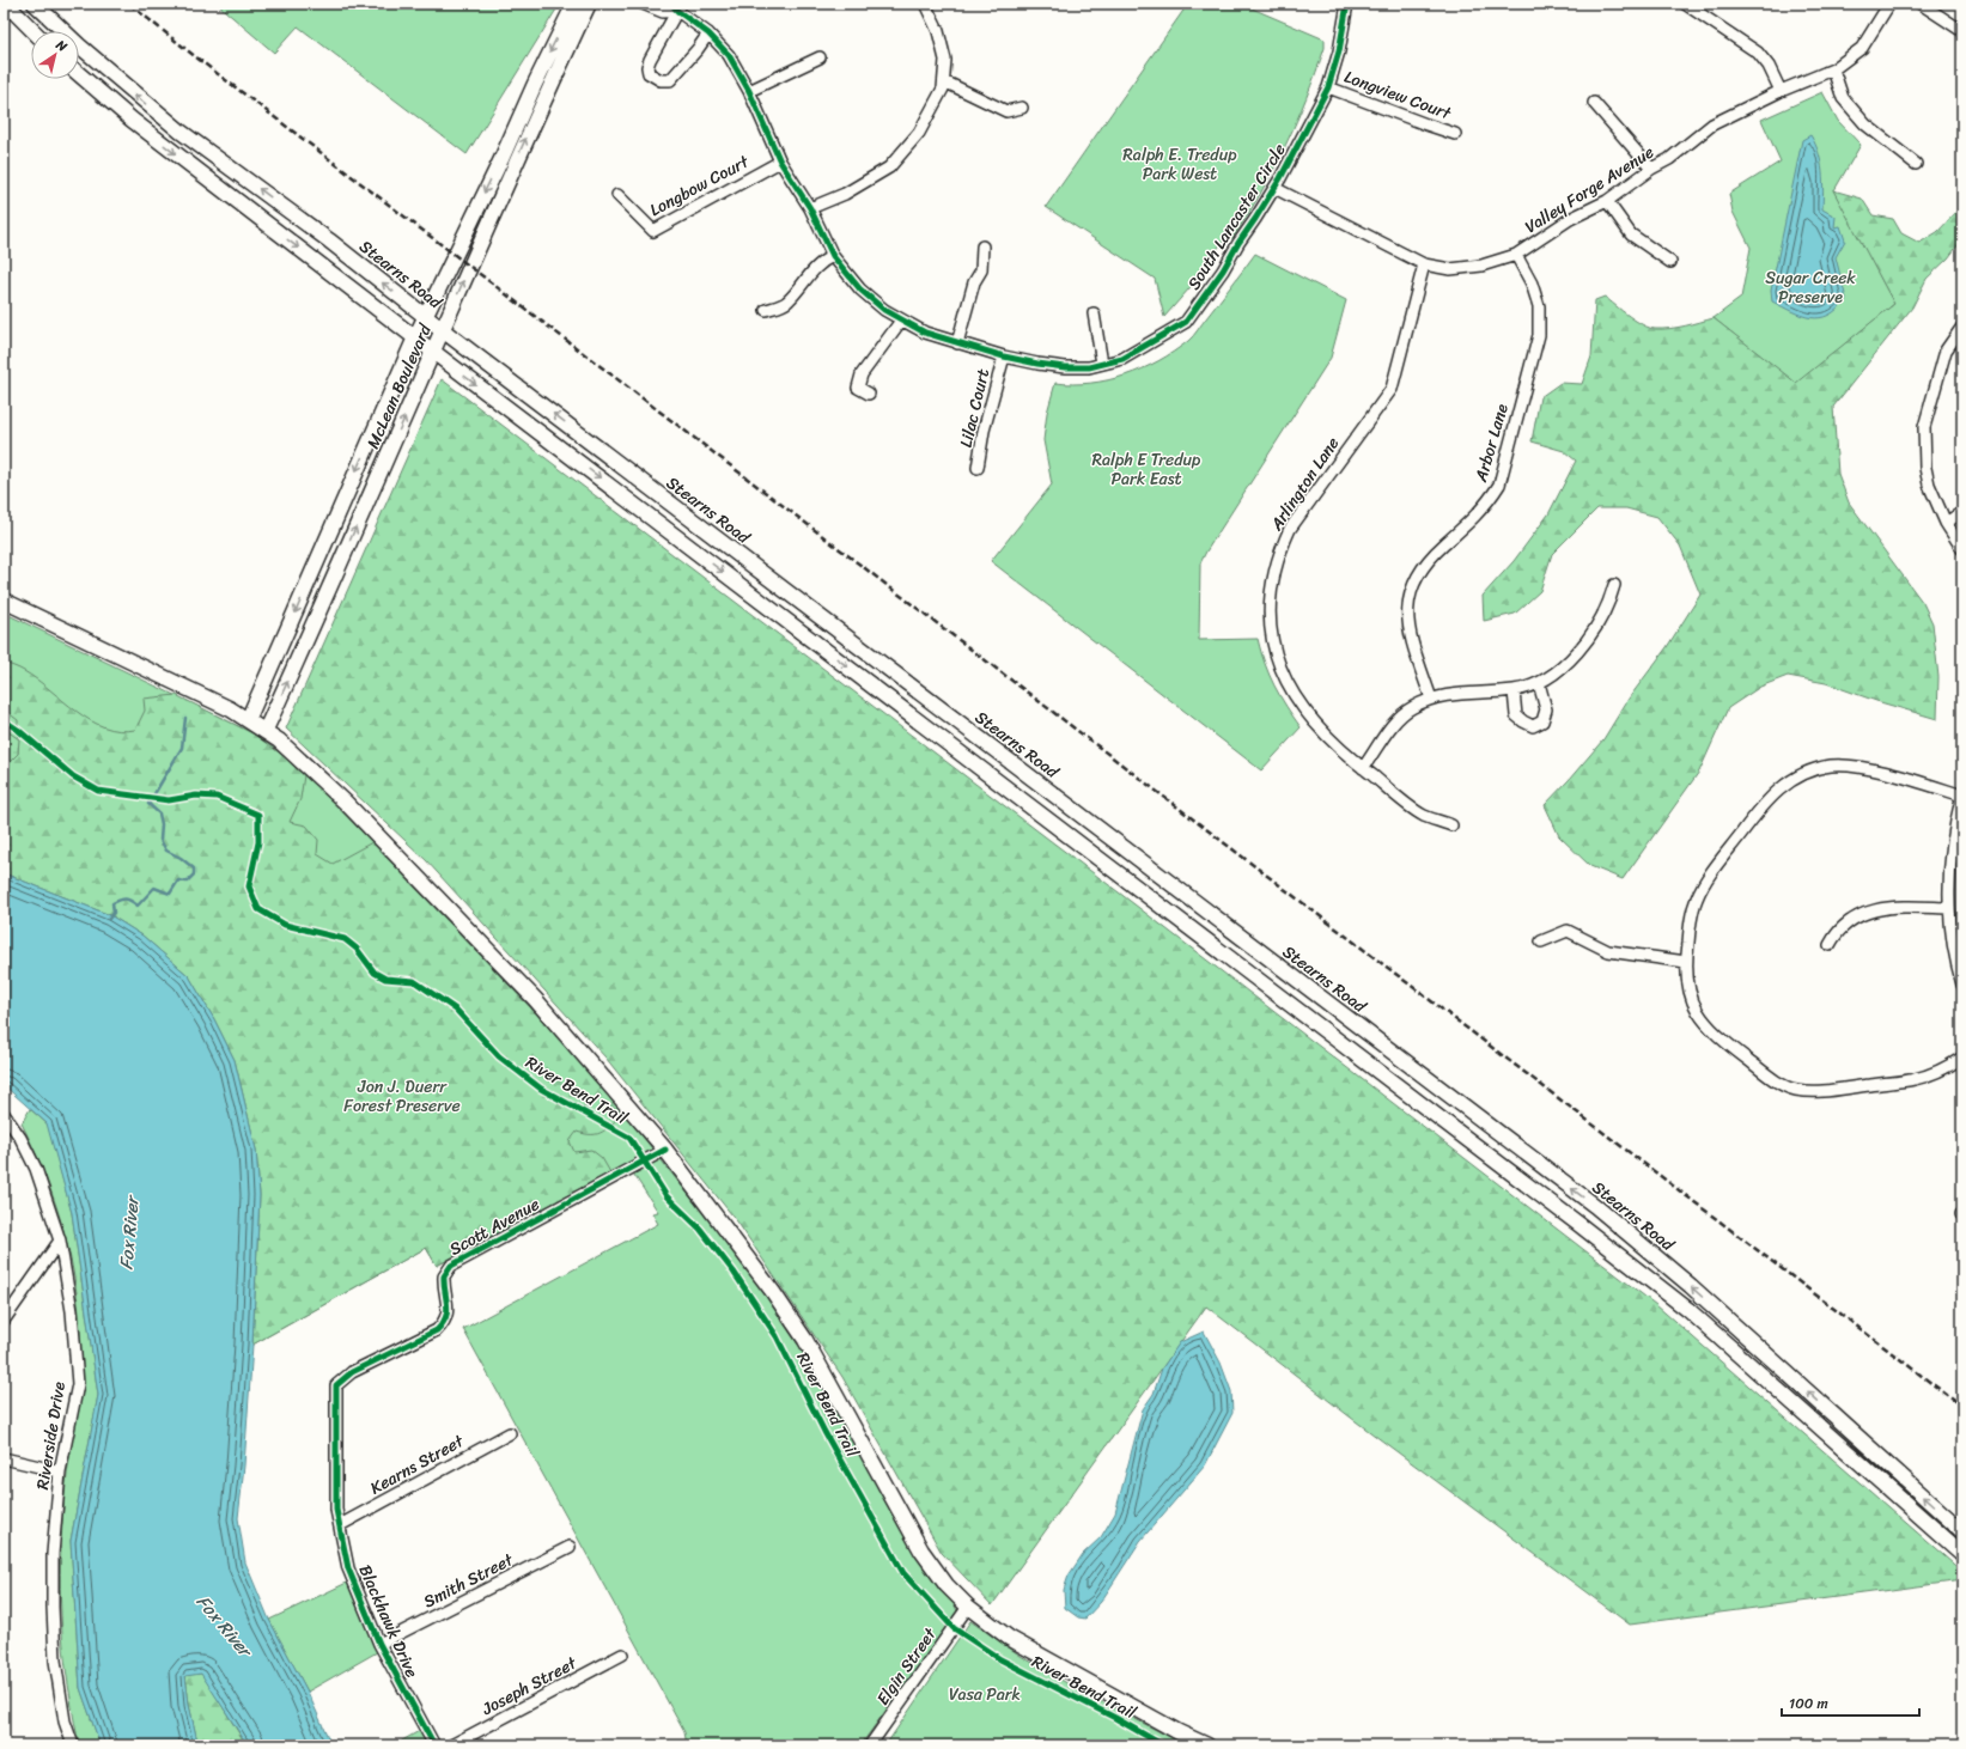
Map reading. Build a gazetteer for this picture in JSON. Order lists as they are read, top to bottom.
{
  "streets": {
    "main road": ["Stearns Road", "McLean Boulevard"],
    "street": [
      "Longview Court",
      "Longbow Court",
      "Valley Forge Avenue",
      "South Lancaster Circle",
      "Lilac Court",
      "Arbor Lane",
      "Arlington Lane",
      "Scott Avenue",
      "Riverside Drive",
      "Kearns Street",
      "Smith Street",
      "Blackhawk Drive",
      "Elgin Street",
      "Joseph Street"
    ],
    "cycle path": ["River Bend Trail"]
  },
  "crossings": [
    ["Longview Court", "South Lancaster Circle"],
    ["Longbow Court", "South Lancaster Circle"],
    ["Valley Forge Avenue", "South Lancaster Circle"],
    ["Valley Forge Avenue", "Arbor Lane"],
    ["Valley Forge Avenue", "Arlington Lane"],
    ["South Lancaster Circle", "Lilac Court"],
    ["Stearns Road", "McLean Boulevard"],
    ["Scott Avenue", "Blackhawk Drive"],
    ["Kearns Street", "Blackhawk Drive"],
    ["Smith Street", "Blackhawk Drive"]
  ],
  "water": ["Fox River"],
  "parks": [
    "Ralph E. Tredup Park West",
    "Sugar Creek Preserve",
    "Ralph E Tredup Park East",
    "Jon J. Duerr Forest Preserve",
    "Vasa Park"
  ],
  "scale_bar": "100 m",
  "north": "top right"
}
